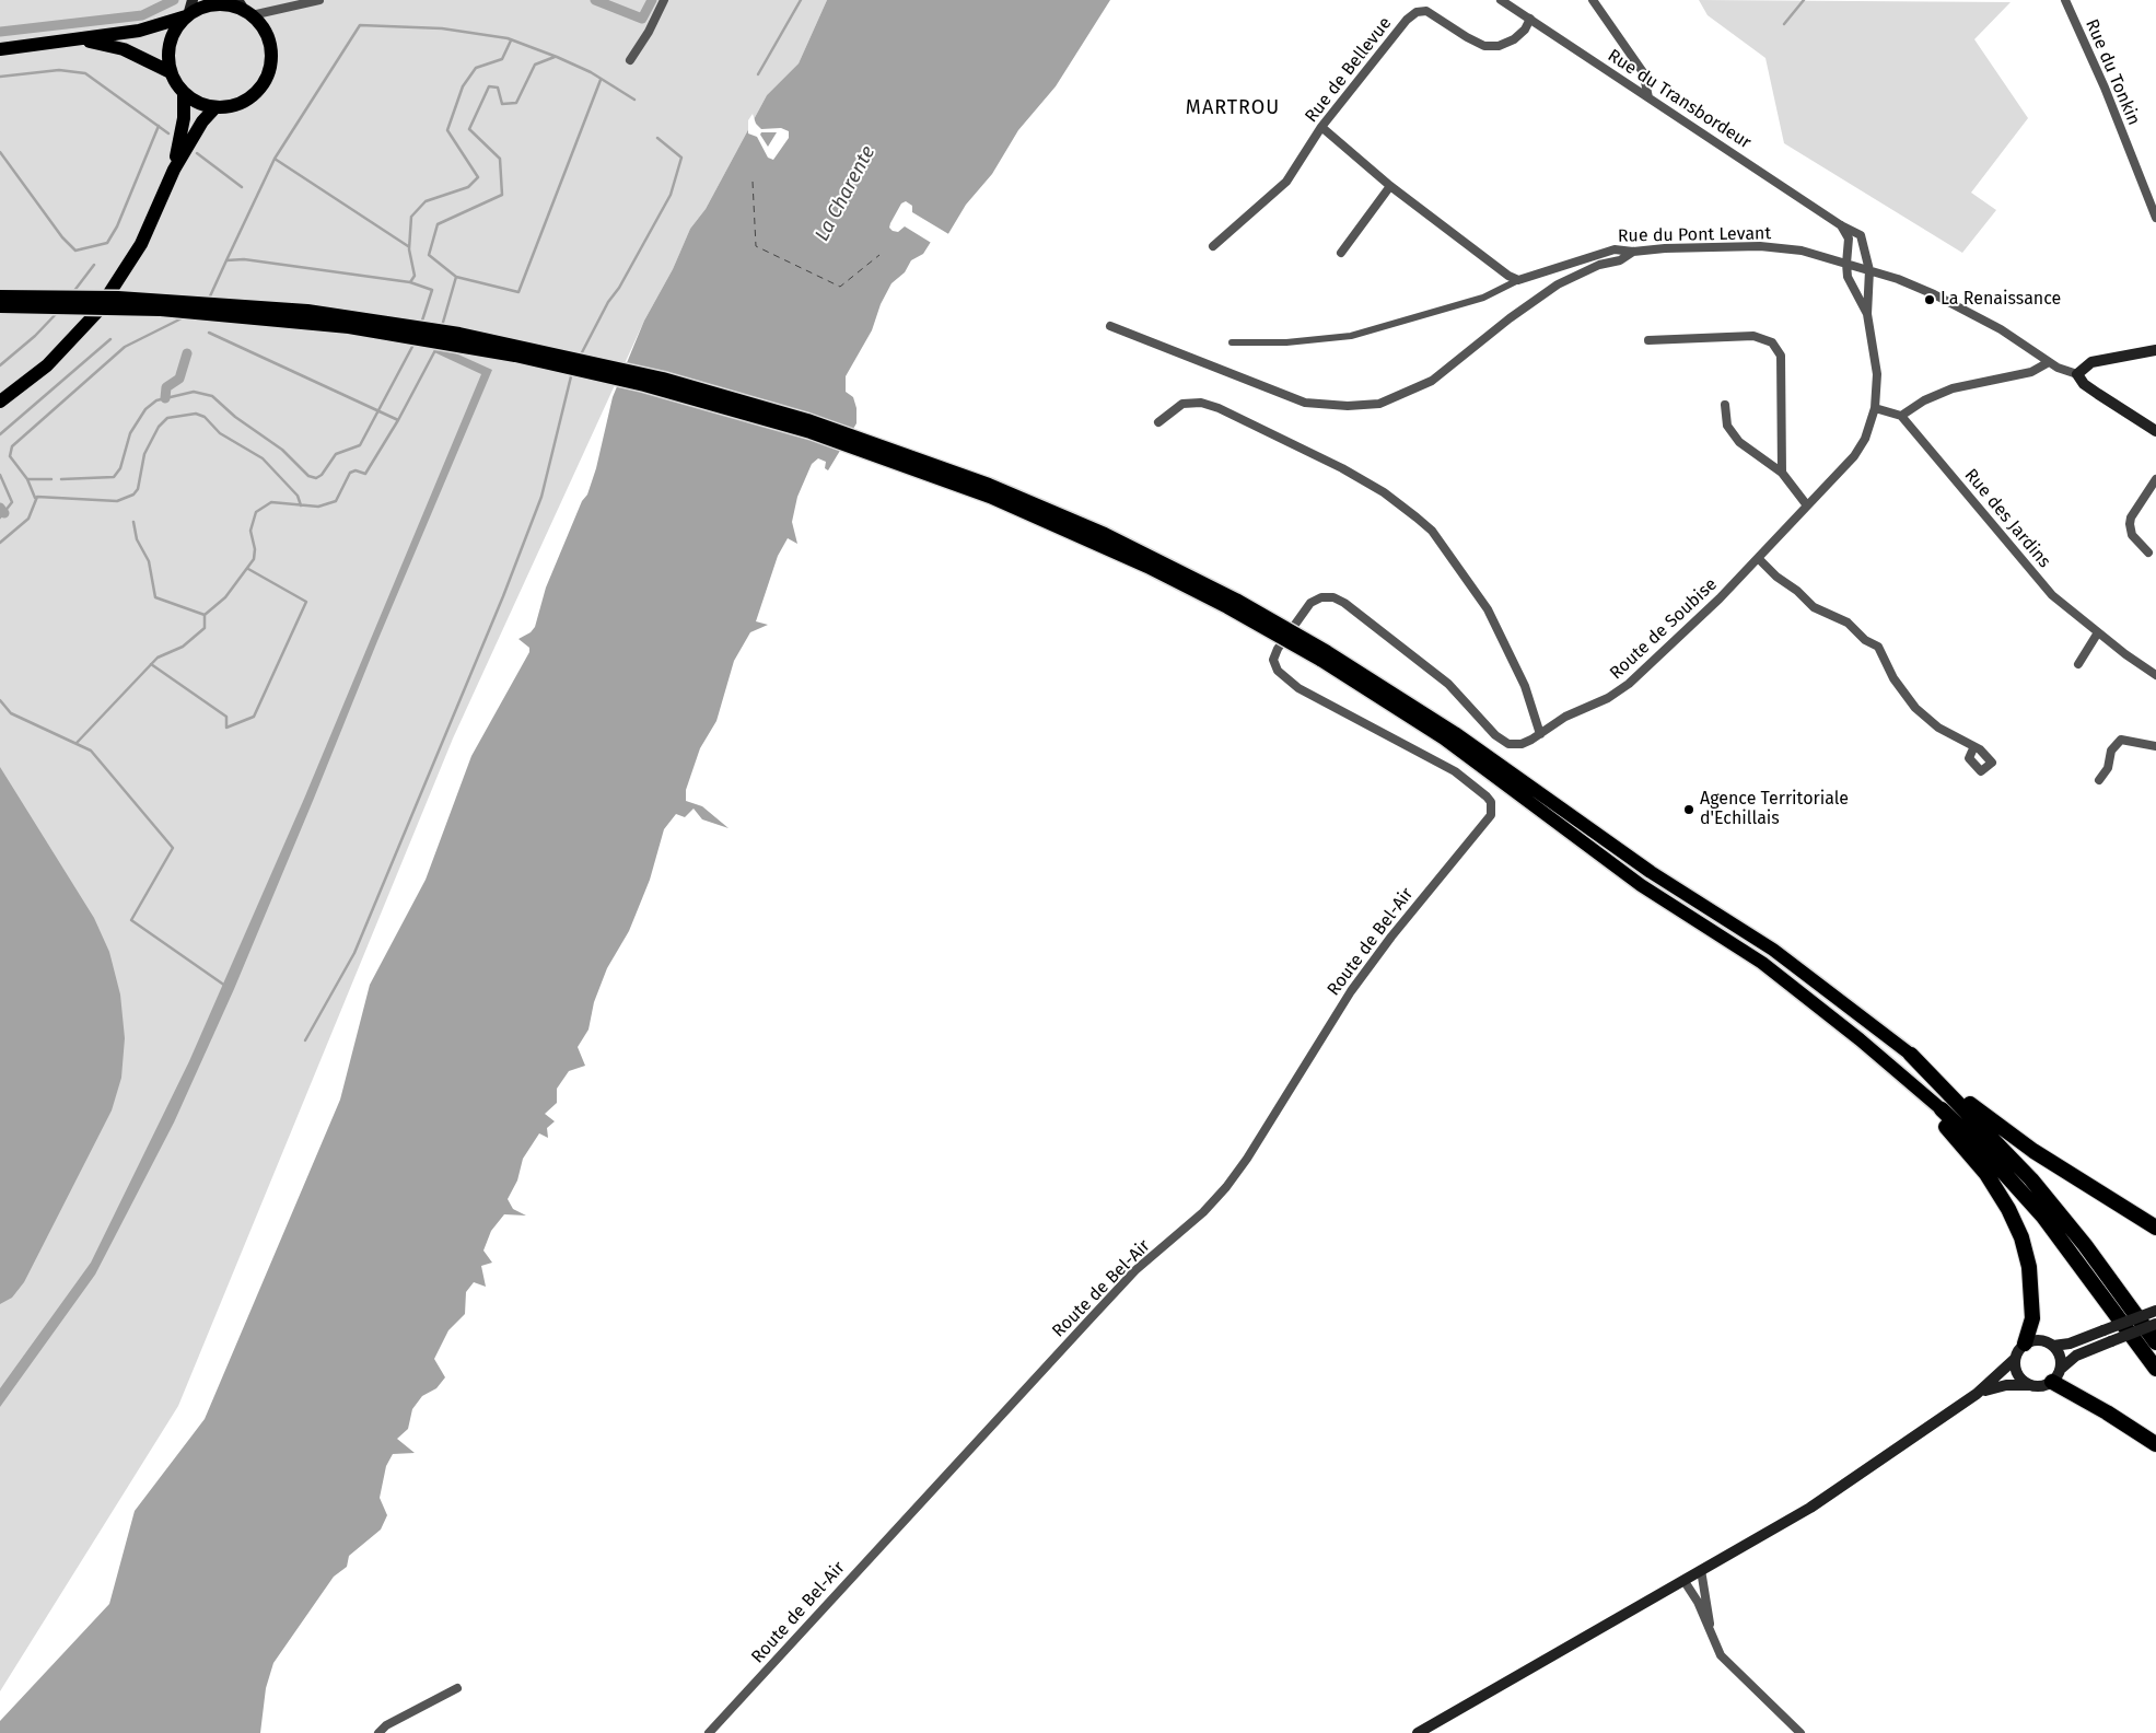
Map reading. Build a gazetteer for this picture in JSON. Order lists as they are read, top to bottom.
{
  "streets": {
    "street": [
      "Rue de Bellevue",
      "Rue du Tonkin",
      "Rue du Transbordeur",
      "Rue du Pont Levant",
      "Rue des Jardins",
      "Route de Soubise",
      "Route de Bel-Air"
    ]
  },
  "crossings": [
    ["Rue de Bellevue", "Rue du Transbordeur"],
    ["Rue du Transbordeur", "Rue du Pont Levant"],
    ["Rue du Transbordeur", "Route de Soubise"],
    ["Route de Soubise", "Route de Bel-Air"]
  ],
  "districts": ["MARTROU"],
  "water": ["La Charente"],
  "places": ["La Renaissance", "Agence Territoriale d'Echillais"]
}
